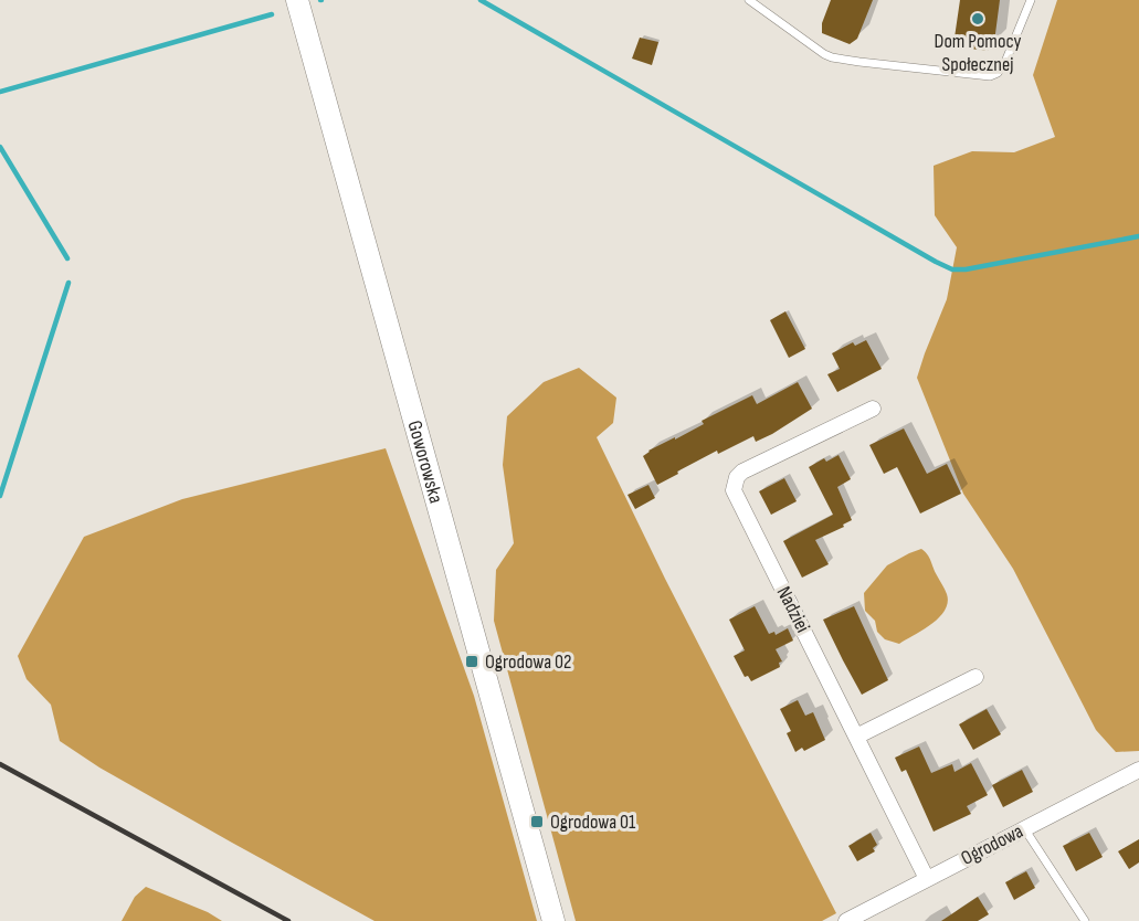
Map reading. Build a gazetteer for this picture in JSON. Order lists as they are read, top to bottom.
{
  "streets": {
    "main road": ["Goworowska"],
    "street": ["Nadziei", "Ogrodowa"]
  },
  "crossings": [
    ["Nadziei", "Ogrodowa"]
  ],
  "places": {
    "other": ["Dom Pomocy Społecznej"],
    "transit": ["Ogrodowa 02", "Ogrodowa 01"]
  }
}
